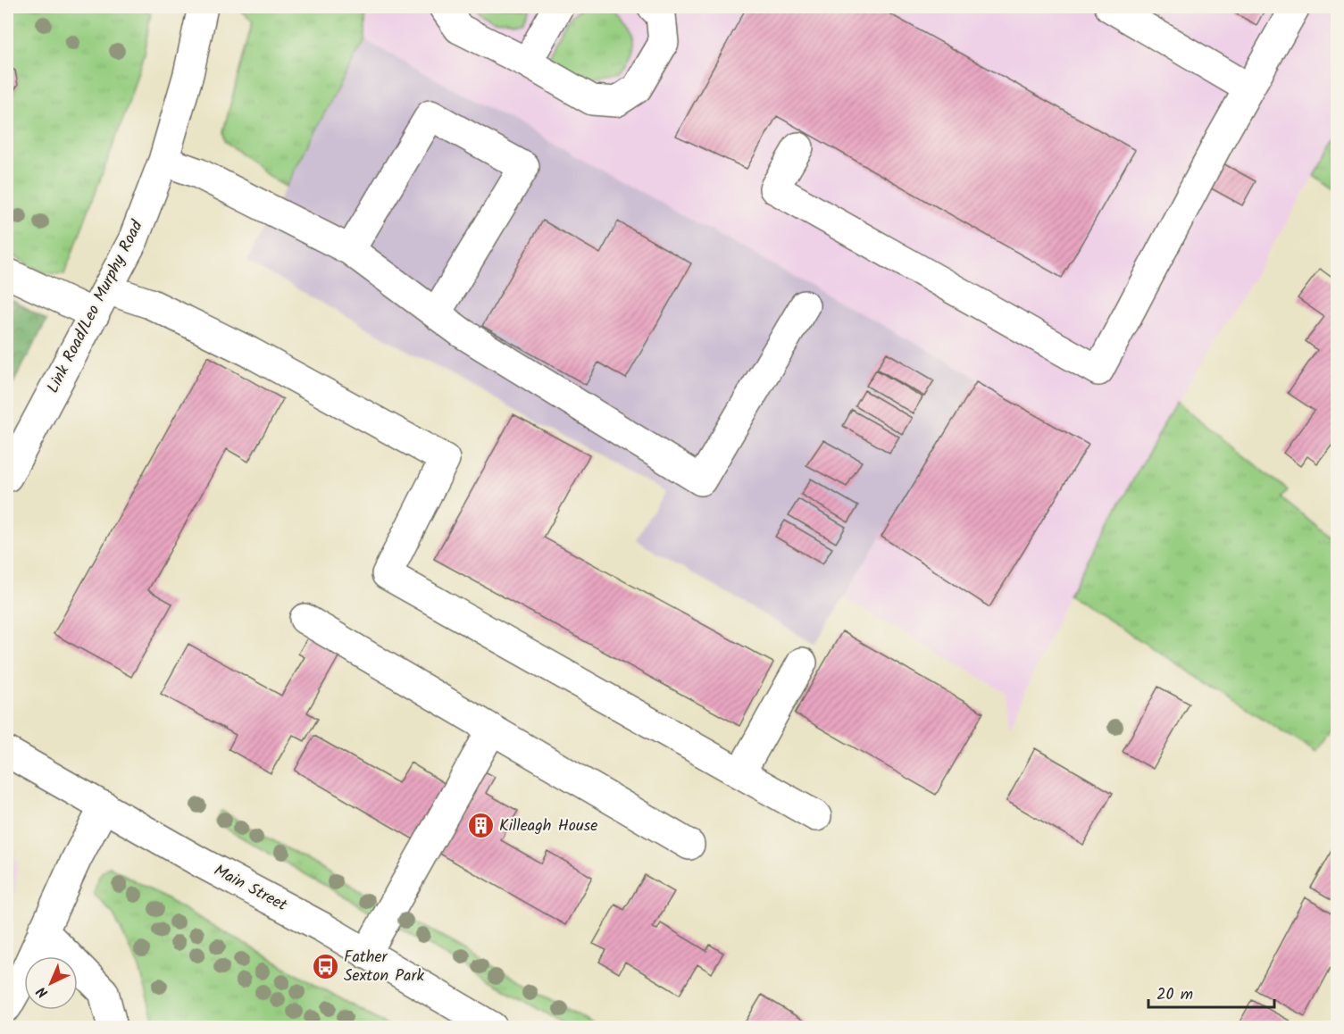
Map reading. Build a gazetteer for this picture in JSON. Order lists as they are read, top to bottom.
{
  "streets": {
    "street": ["Link Road/Leo Murphy Road", "Main Street"]
  },
  "places": {
    "building": ["Killeagh House"],
    "bus stop": ["Father Sexton Park"]
  },
  "scale_bar": "20 m",
  "north": "bottom left"
}
